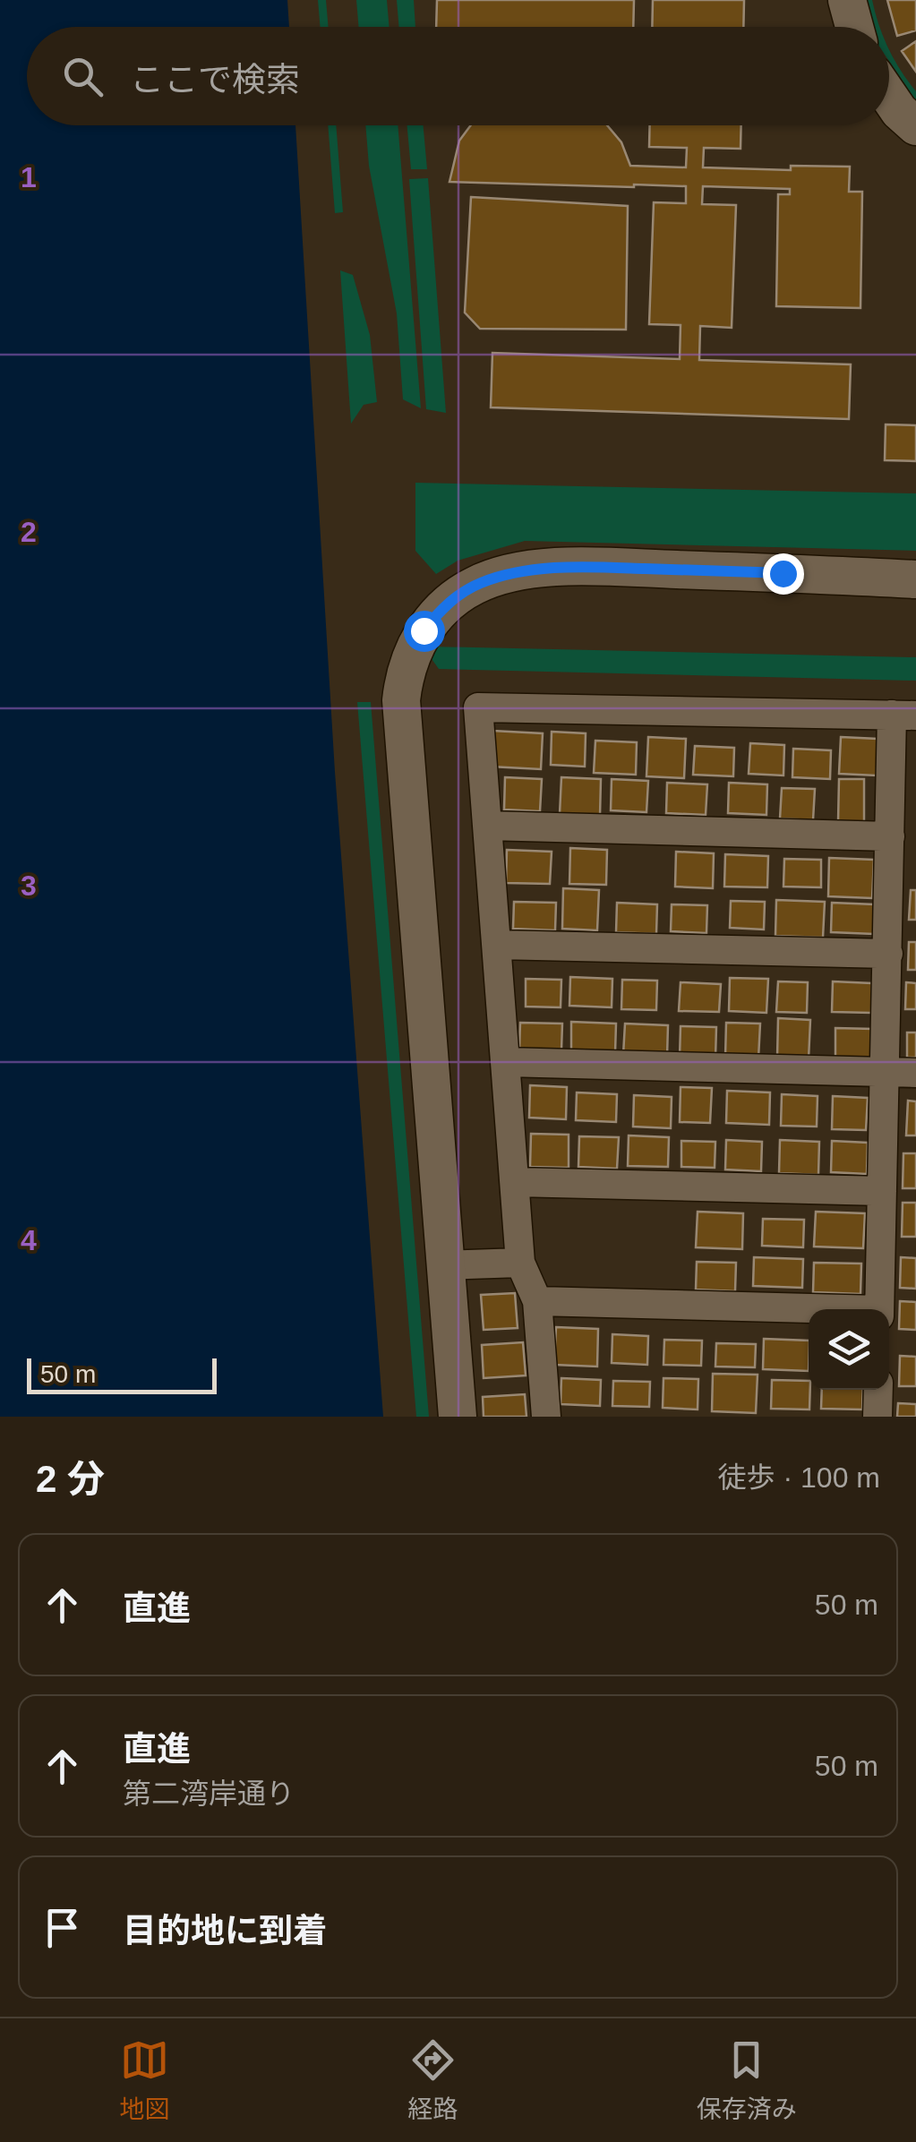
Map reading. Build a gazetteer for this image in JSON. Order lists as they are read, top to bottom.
{
  "scale_bar": "50 m",
  "page": {
    "search": "ここで検索",
    "scale": "50 m",
    "heading": ["2 分", "徒歩 · 100 m"],
    "list": [
      ["直進", "50 m"],
      ["直進", "第二湾岸通り", "50 m"],
      "目的地に到着"
    ],
    "nav": ["地図", "経路", "保存済み"]
  },
  "grid": {
    "rows": [
      "1",
      "2",
      "3",
      "4"
    ]
  }
}
